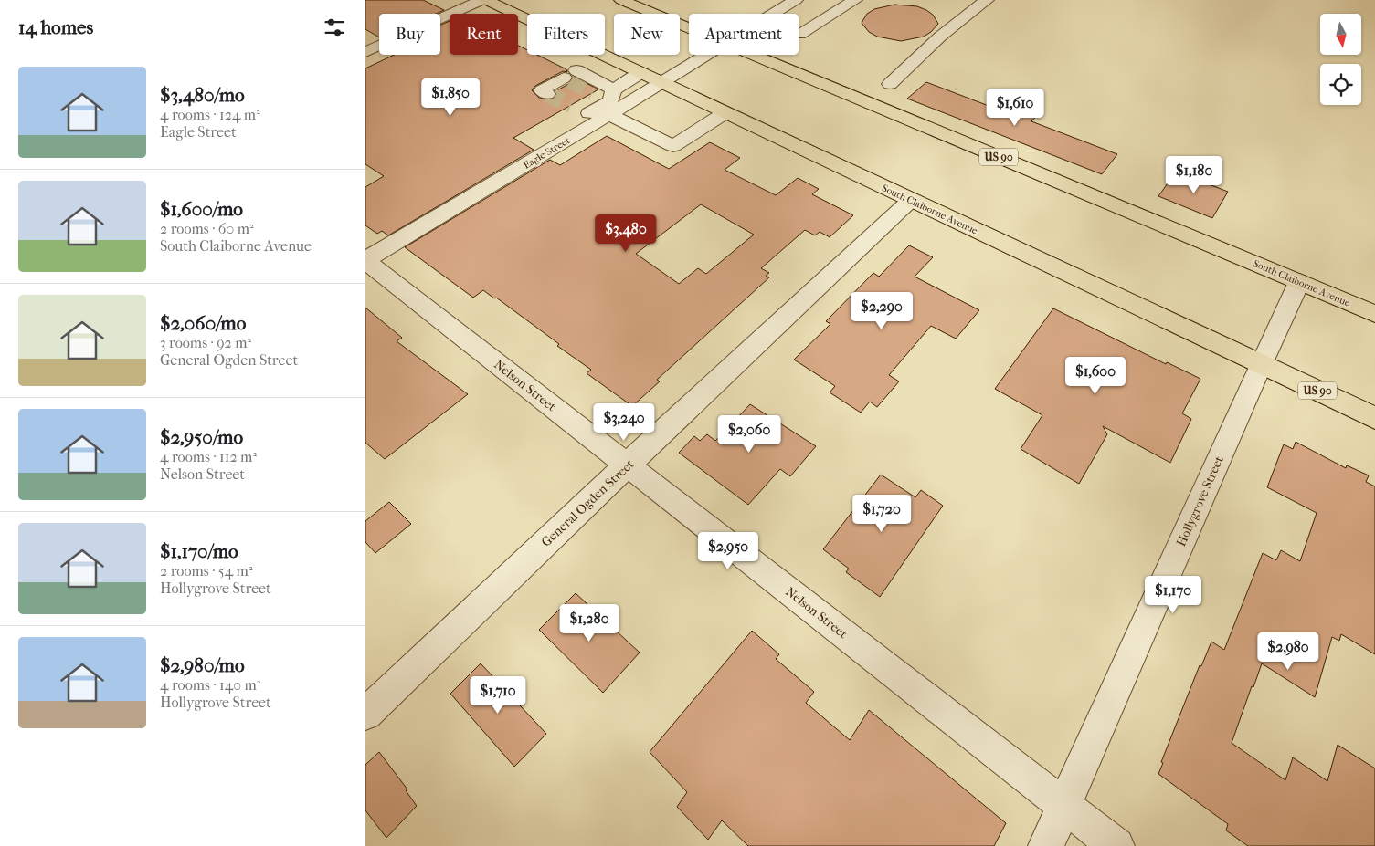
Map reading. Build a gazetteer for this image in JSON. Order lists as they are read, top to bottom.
{
  "streets": {
    "main road": ["US 90", "South Claiborne Avenue"],
    "street": [
      "Eagle Street",
      "Nelson Street",
      "Hollygrove Street",
      "General Ogden Street"
    ]
  },
  "crossings": [
    ["Eagle Street", "South Claiborne Avenue"],
    ["Eagle Street", "Nelson Street"],
    ["South Claiborne Avenue", "Hollygrove Street"],
    ["South Claiborne Avenue", "General Ogden Street"],
    ["Nelson Street", "Hollygrove Street"],
    ["Nelson Street", "General Ogden Street"]
  ],
  "north": "bottom",
  "page": {
    "heading": "14 homes",
    "chip": [
      "Buy",
      "Rent",
      "Filters",
      "New",
      "Apartment"
    ],
    "list": [
      {
        "name": "$3,480/mo",
        "note": "4 rooms · 124 m² · Eagle Street"
      },
      {
        "name": "$1,600/mo",
        "note": "2 rooms · 60 m² · South Claiborne Avenue"
      },
      {
        "name": "$2,060/mo",
        "note": "3 rooms · 92 m² · General Ogden Street"
      },
      {
        "name": "$2,950/mo",
        "note": "4 rooms · 112 m² · Nelson Street"
      },
      {
        "name": "$1,170/mo",
        "note": "2 rooms · 54 m² · Hollygrove Street"
      },
      {
        "name": "$2,980/mo",
        "note": "4 rooms · 140 m² · Hollygrove Street"
      }
    ],
    "price": [
      "$1,850",
      "$1,610",
      "$1,180",
      "$3,480",
      "$2,290",
      "$1,600",
      "$3,240",
      "$2,060",
      "$1,720",
      "$2,950",
      "$1,170",
      "$1,280",
      "$2,980",
      "$1,710"
    ]
  }
}
